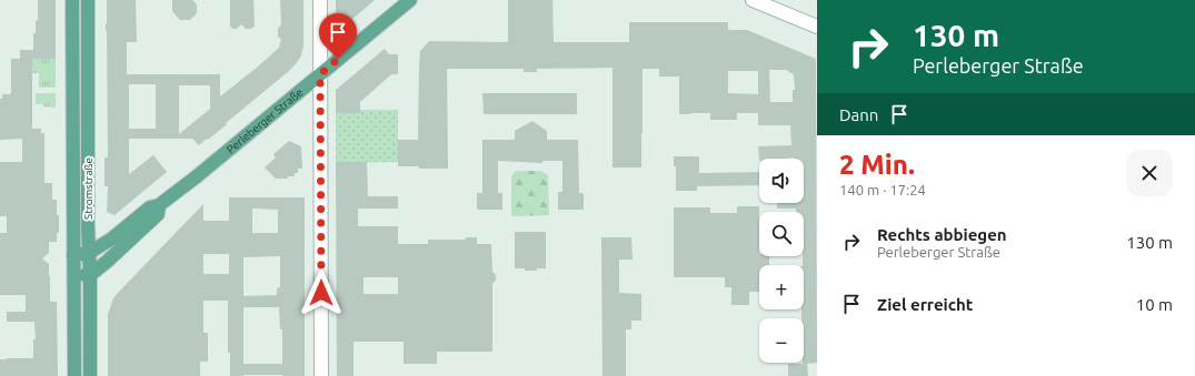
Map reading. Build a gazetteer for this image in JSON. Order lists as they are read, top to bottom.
{
  "streets": {
    "main road": ["Perleberger Straße", "Stromstraße"]
  },
  "crossings": [
    ["Perleberger Straße", "Stromstraße"]
  ],
  "page": {
    "turn": ["130 m", "Perleberger Straße"],
    "then": "Dann",
    "heading": ["2 Min.", "140 m · 17:24"],
    "map_buttons": ["+", "−"],
    "list": [
      {
        "name": "Rechts abbiegen",
        "note": "Perleberger Straße",
        "value": "130 m"
      },
      {
        "name": "Ziel erreicht",
        "value": "10 m"
      }
    ]
  }
}
